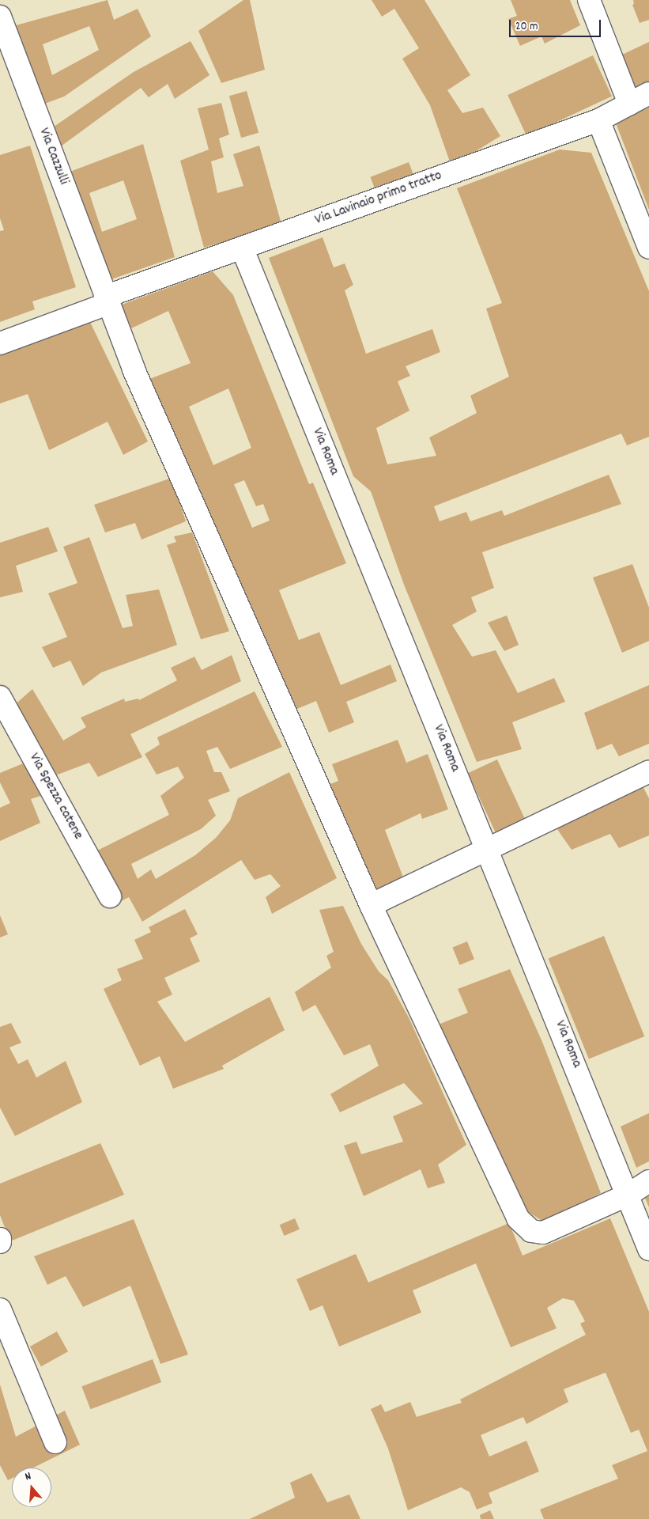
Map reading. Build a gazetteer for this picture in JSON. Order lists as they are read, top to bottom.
{
  "streets": {
    "street": [
      "Via Cazzulli",
      "Via Lavinaio primo tratto",
      "Via Roma",
      "Via Spezza catene"
    ]
  },
  "crossings": [
    ["Via Cazzulli", "Via Lavinaio primo tratto"],
    ["Via Cazzulli", "Via Roma"],
    ["Via Lavinaio primo tratto", "Via Roma"]
  ],
  "scale_bar": "20 m",
  "north": "top"
}
